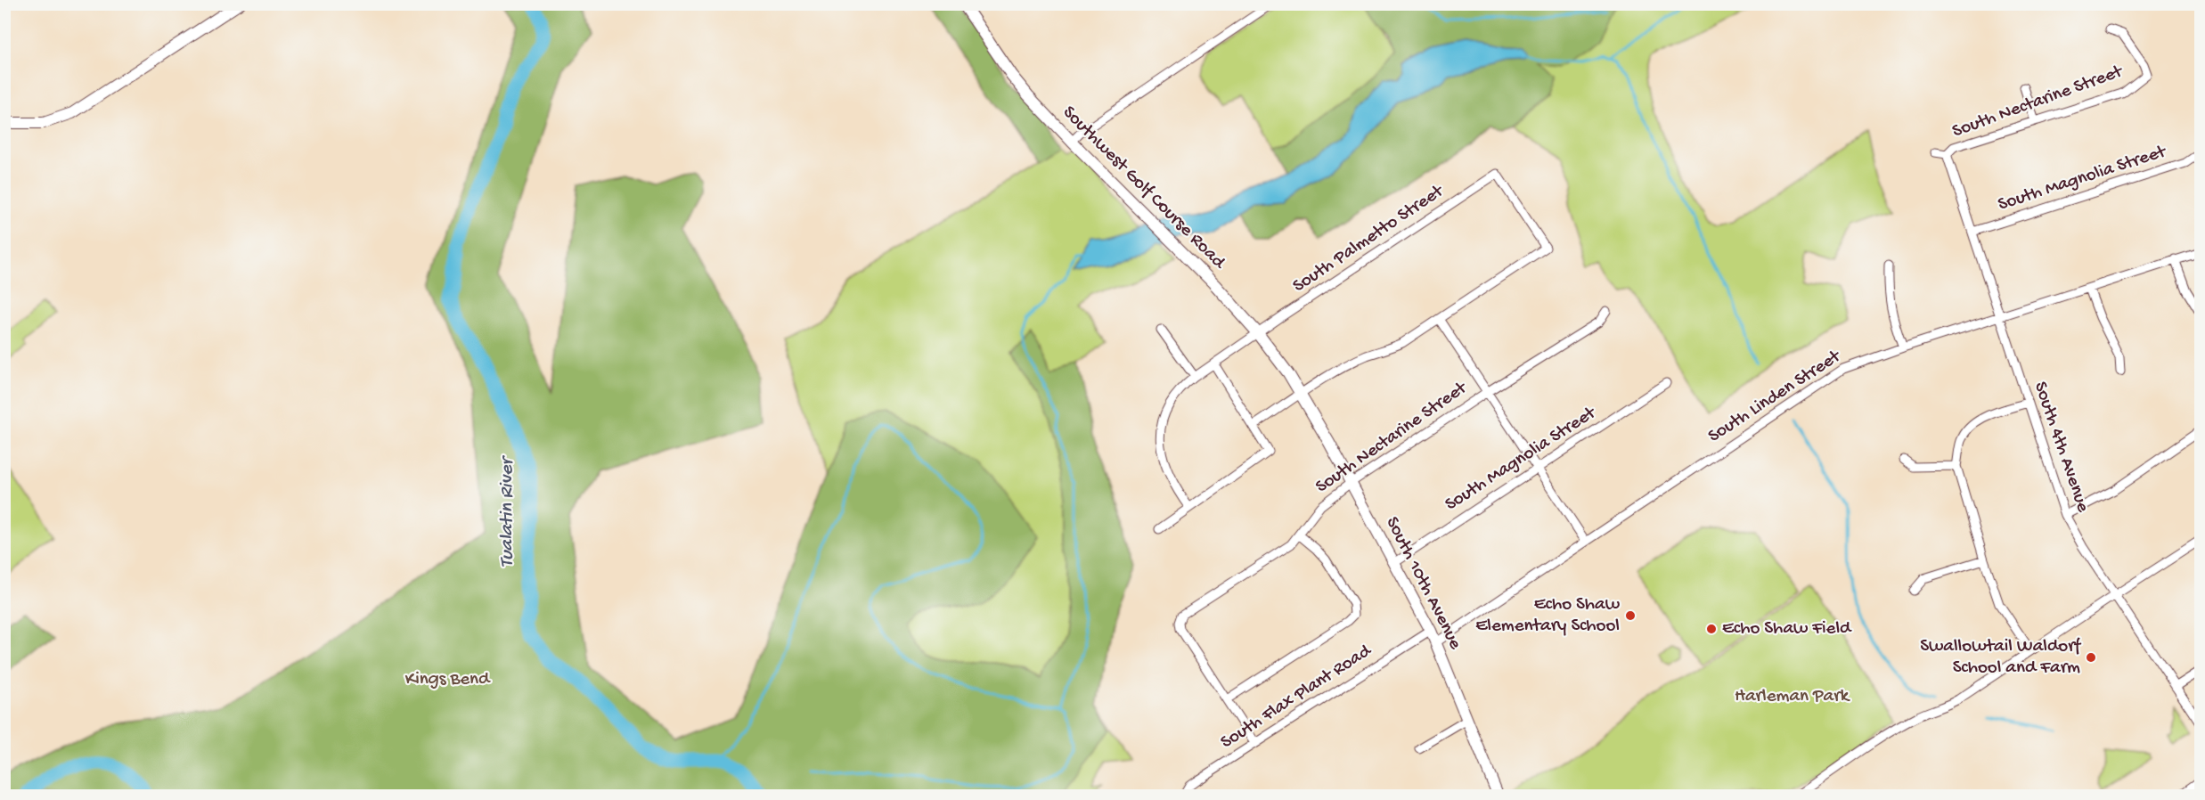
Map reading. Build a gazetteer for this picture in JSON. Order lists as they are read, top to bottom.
{
  "streets": {
    "main road": ["Southwest Golf Course Road", "South 10th Avenue"],
    "street": [
      "South Nectarine Street",
      "South Magnolia Street",
      "South Palmetto Street",
      "South Linden Street",
      "South 4th Avenue",
      "South Flax Plant Road"
    ]
  },
  "crossings": [
    ["South Nectarine Street", "South 4th Avenue"],
    ["South Nectarine Street", "South 10th Avenue"],
    ["South Magnolia Street", "South 4th Avenue"],
    ["South Magnolia Street", "South 10th Avenue"],
    ["Southwest Golf Course Road", "South Palmetto Street"],
    ["Southwest Golf Course Road", "South 10th Avenue"],
    ["South Linden Street", "South 4th Avenue"],
    ["South Linden Street", "South 10th Avenue"],
    ["South 10th Avenue", "South Flax Plant Road"]
  ],
  "water": ["Tualatin River"],
  "parks": ["Kings Bend", "Harleman Park"],
  "places": ["Echo Shaw Elementary School", "Echo Shaw Field", "Swallowtail Waldorf School and Farm"]
}
